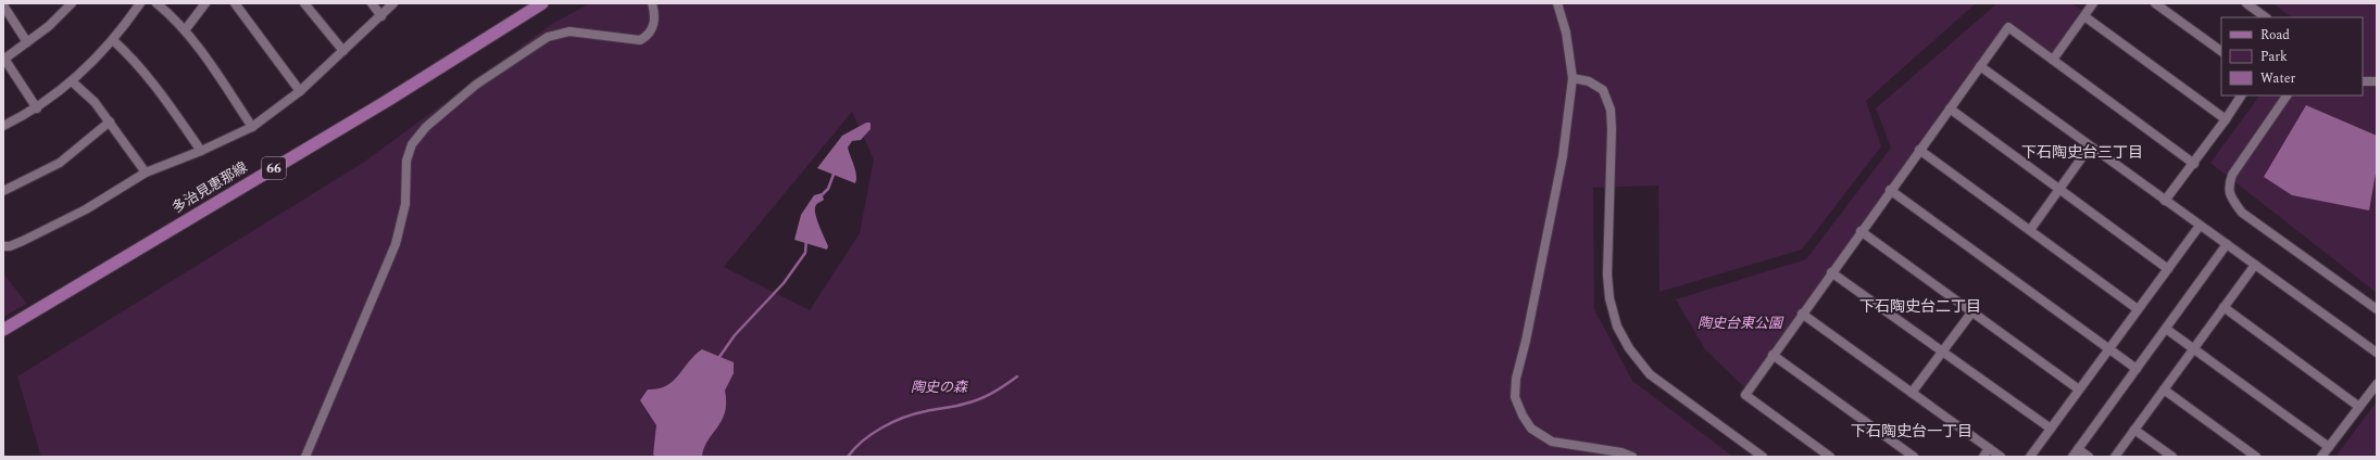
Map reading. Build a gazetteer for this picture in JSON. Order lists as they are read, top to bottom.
{
  "streets": {
    "main road": ["66", "多治見恵那線"]
  },
  "districts": ["下石陶史台三丁目", "下石陶史台二丁目", "下石陶史台一丁目"],
  "parks": ["陶史台東公園", "陶史の森"],
  "legend": ["Road", "Park", "Water"]
}
